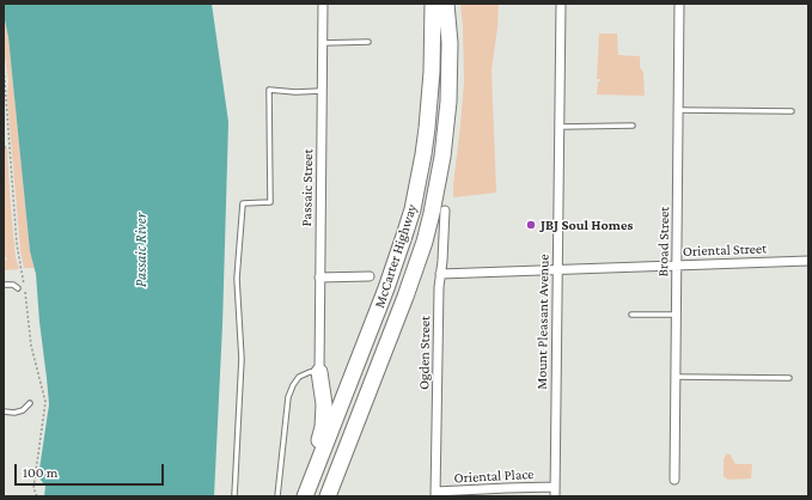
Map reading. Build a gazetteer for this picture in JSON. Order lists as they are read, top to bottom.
{
  "streets": {
    "highway": ["McCarter Highway"],
    "street": [
      "Passaic Street",
      "Broad Street",
      "Oriental Street",
      "Mount Pleasant Avenue",
      "Ogden Street",
      "Oriental Place"
    ]
  },
  "crossings": [
    ["Broad Street", "Oriental Street"],
    ["Oriental Street", "Mount Pleasant Avenue"],
    ["Oriental Street", "Ogden Street"],
    ["Mount Pleasant Avenue", "Oriental Place"],
    ["Ogden Street", "Oriental Place"]
  ],
  "water": ["Passaic River"],
  "places": ["JBJ Soul Homes"],
  "scale_bar": "100 m"
}
